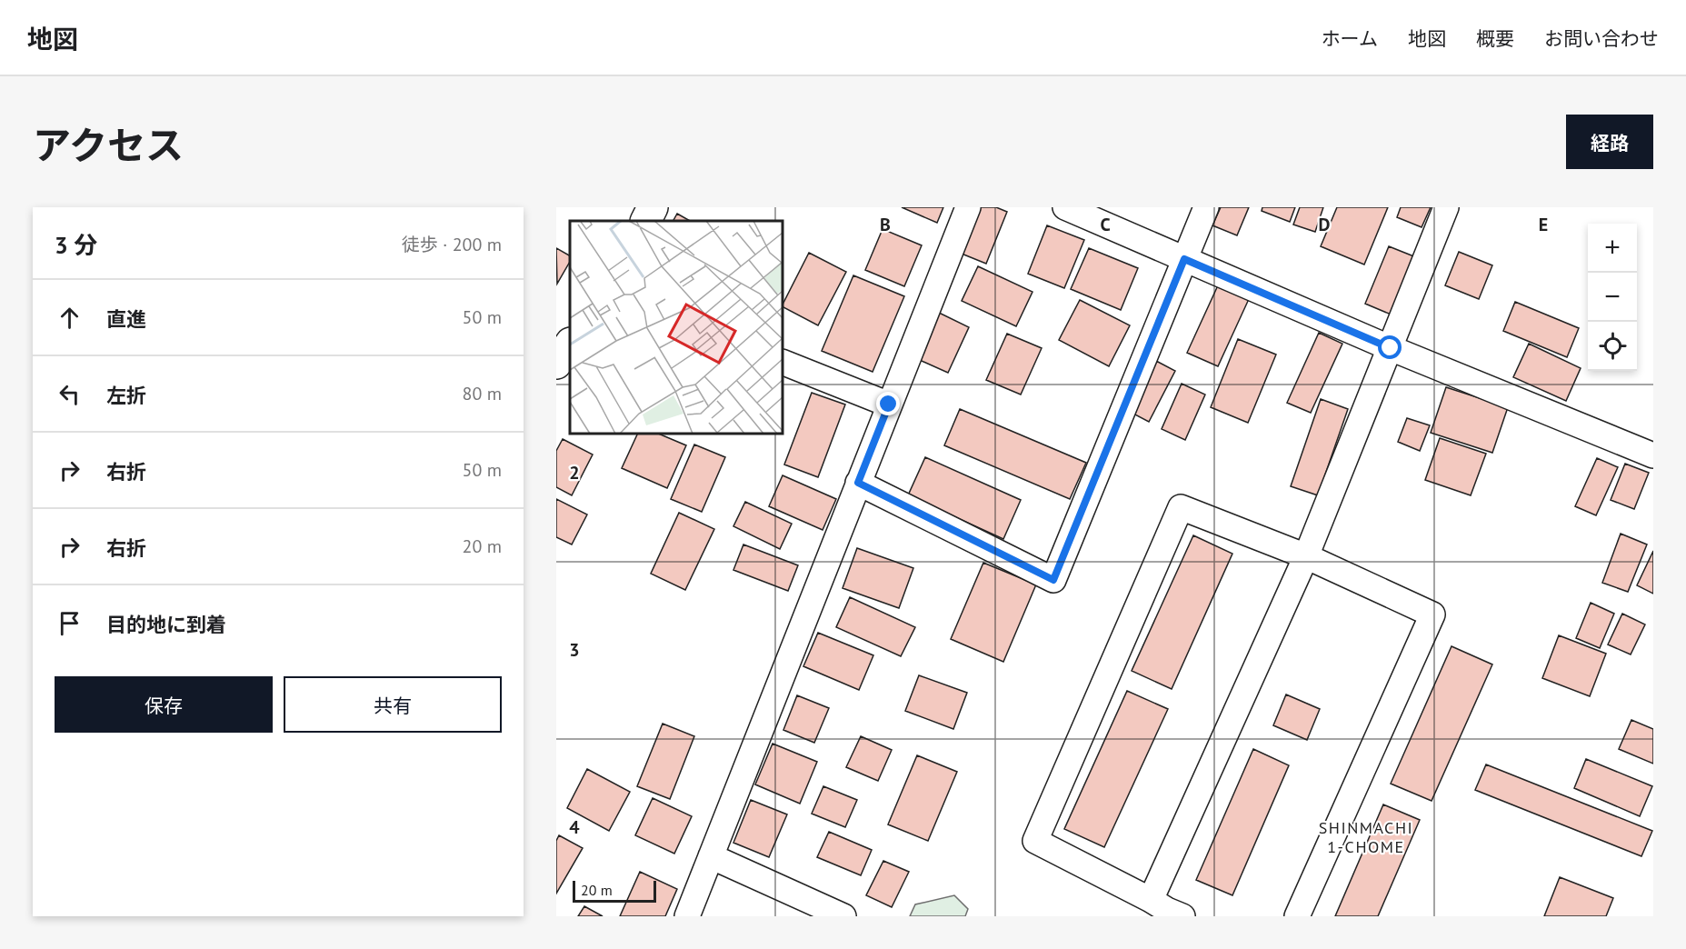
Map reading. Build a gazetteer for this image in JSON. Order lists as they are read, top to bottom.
{
  "districts": ["SHINMACHI 1-CHOME"],
  "scale_bar": "20 m",
  "page": {
    "header": "地図",
    "nav": [
      "ホーム",
      "地図",
      "概要",
      "お問い合わせ"
    ],
    "title": "アクセス",
    "buttons": [
      "経路",
      ["保存", "共有"]
    ],
    "heading": ["3 分", "徒歩 · 200 m"],
    "map_buttons": ["+", "−"],
    "list": [
      ["直進", "50 m"],
      ["左折", "80 m"],
      ["右折", "50 m"],
      ["右折", "20 m"],
      "目的地に到着"
    ],
    "scale": "20 m"
  },
  "grid": {
    "columns": [
      "B",
      "C",
      "D",
      "E"
    ],
    "rows": ["2", "3", "4"]
  }
}
